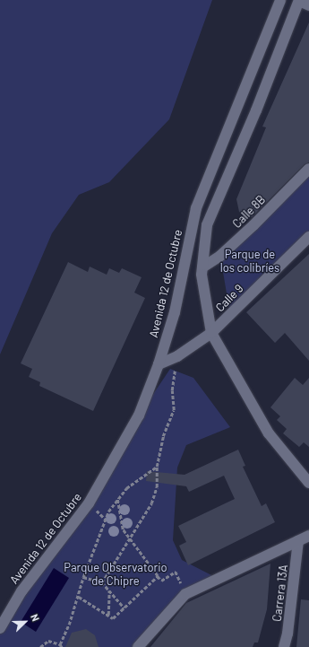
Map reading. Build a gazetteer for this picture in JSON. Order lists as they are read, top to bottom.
{
  "streets": {
    "main road": [
      "Calle 8B",
      "Avenida 12 de Octubre",
      "Calle 9",
      "Carrera 13A"
    ]
  },
  "crossings": [
    ["Avenida 12 de Octubre", "Calle 9"]
  ],
  "parks": ["Parque de los colibríes", "Parque Observatorio de Chipre"],
  "north": "top right"
}
